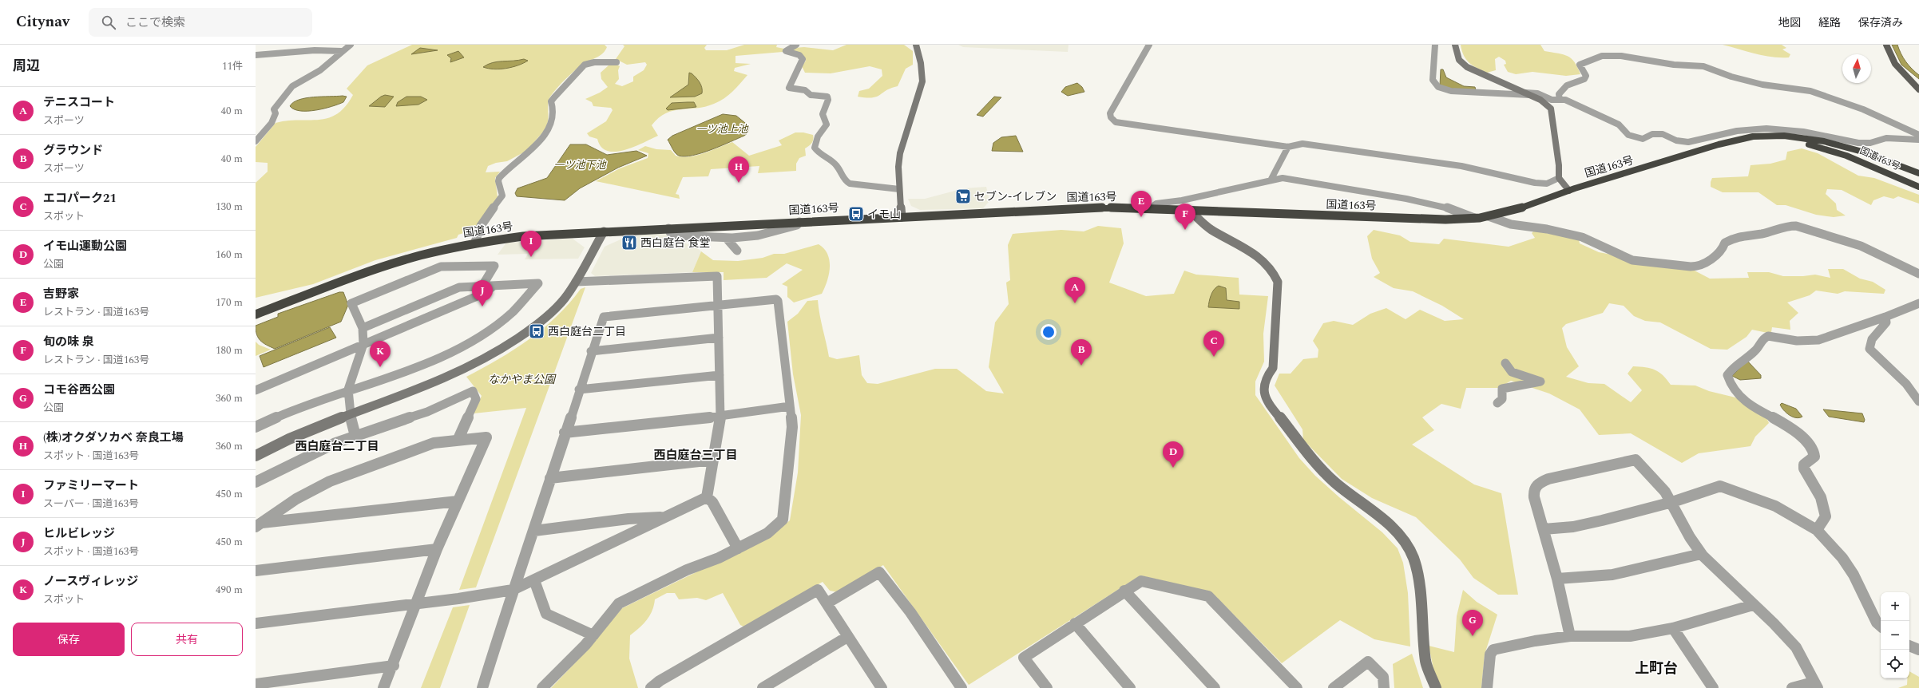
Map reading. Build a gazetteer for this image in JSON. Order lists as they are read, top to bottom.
{
  "streets": {
    "highway": ["国道163号"]
  },
  "districts": ["西白庭台二丁目", "西白庭台三丁目", "上町台"],
  "water": ["一ツ池上池", "一ツ池下池"],
  "parks": ["なかやま公園"],
  "places": {
    "supermarket": ["セブン-イレブン"],
    "bus stop": ["イモ山", "西白庭台二丁目"],
    "restaurant": ["西白庭台 食堂"]
  },
  "north": "top",
  "page": {
    "header": "Citynav",
    "search": "ここで検索",
    "nav": ["地図", "経路", "保存済み"],
    "heading": ["周辺", "11件"],
    "list": [
      {
        "mark": "A",
        "name": "テニスコート",
        "note": "スポーツ",
        "value": "40 m"
      },
      {
        "mark": "B",
        "name": "グラウンド",
        "note": "スポーツ",
        "value": "40 m"
      },
      {
        "mark": "C",
        "name": "エコパーク21",
        "note": "スポット",
        "value": "130 m"
      },
      {
        "mark": "D",
        "name": "イモ山運動公園",
        "note": "公園",
        "value": "160 m"
      },
      {
        "mark": "E",
        "name": "吉野家",
        "note": "レストラン · 国道163号",
        "value": "170 m"
      },
      {
        "mark": "F",
        "name": "旬の味 泉",
        "note": "レストラン · 国道163号",
        "value": "180 m"
      },
      {
        "mark": "G",
        "name": "コモ谷西公園",
        "note": "公園",
        "value": "360 m"
      },
      {
        "mark": "H",
        "name": "(株)オクダソカベ 奈良工場",
        "note": "スポット · 国道163号",
        "value": "360 m"
      },
      {
        "mark": "I",
        "name": "ファミリーマート",
        "note": "スーパー · 国道163号",
        "value": "450 m"
      },
      {
        "mark": "J",
        "name": "ヒルビレッジ",
        "note": "スポット · 国道163号",
        "value": "450 m"
      },
      {
        "mark": "K",
        "name": "ノースヴィレッジ",
        "note": "スポット",
        "value": "490 m"
      }
    ],
    "pins": [
      "H",
      "E",
      "F",
      "I",
      "A",
      "J",
      "C",
      "B",
      "K",
      "D",
      "G"
    ],
    "map_buttons": ["+", "−"],
    "buttons": ["保存", "共有"]
  }
}
